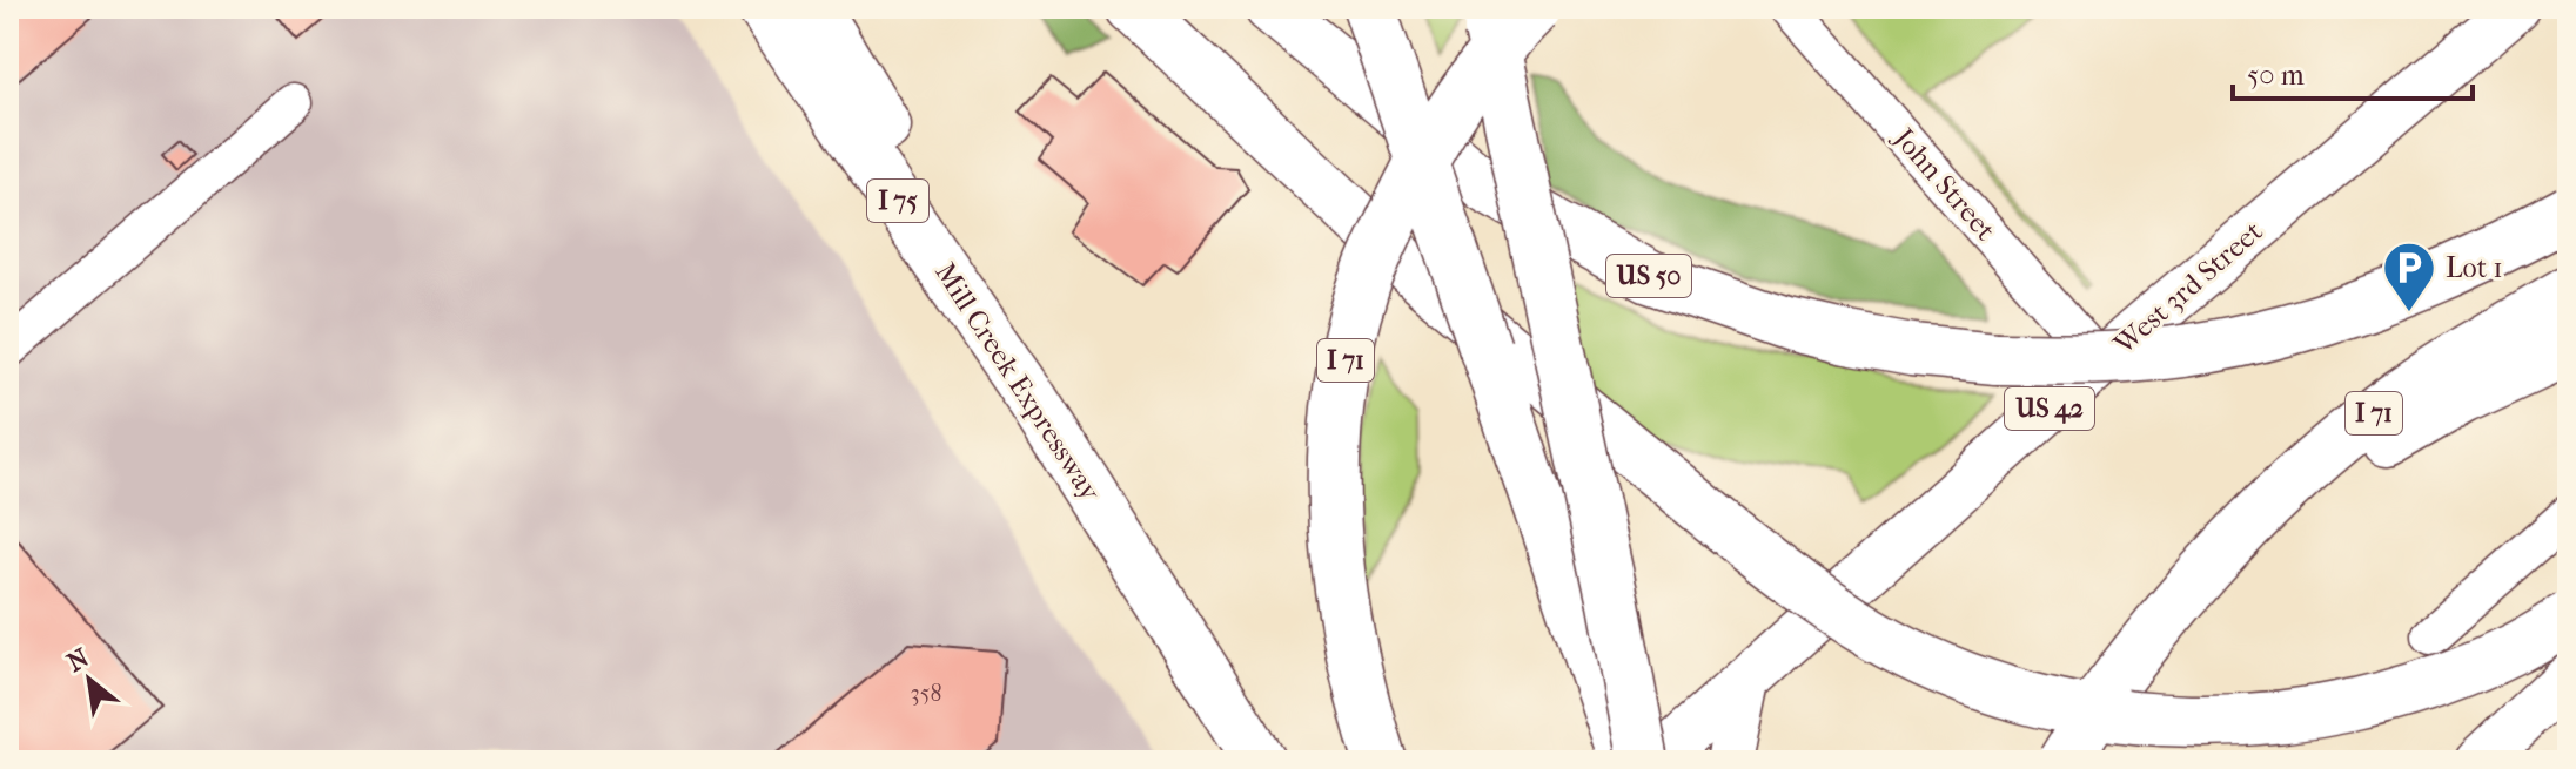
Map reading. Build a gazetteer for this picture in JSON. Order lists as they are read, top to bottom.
{
  "streets": {
    "highway": [
      "I 75",
      "US 50",
      "I 71",
      "Mill Creek Expressway"
    ],
    "main road": ["West 3rd Street", "US 42"],
    "street": ["John Street"]
  },
  "crossings": [
    ["John Street", "West 3rd Street"]
  ],
  "places": {
    "parking": ["Lot 1"]
  },
  "house_numbers": ["358"],
  "scale_bar": "50 m",
  "north": "top left"
}
